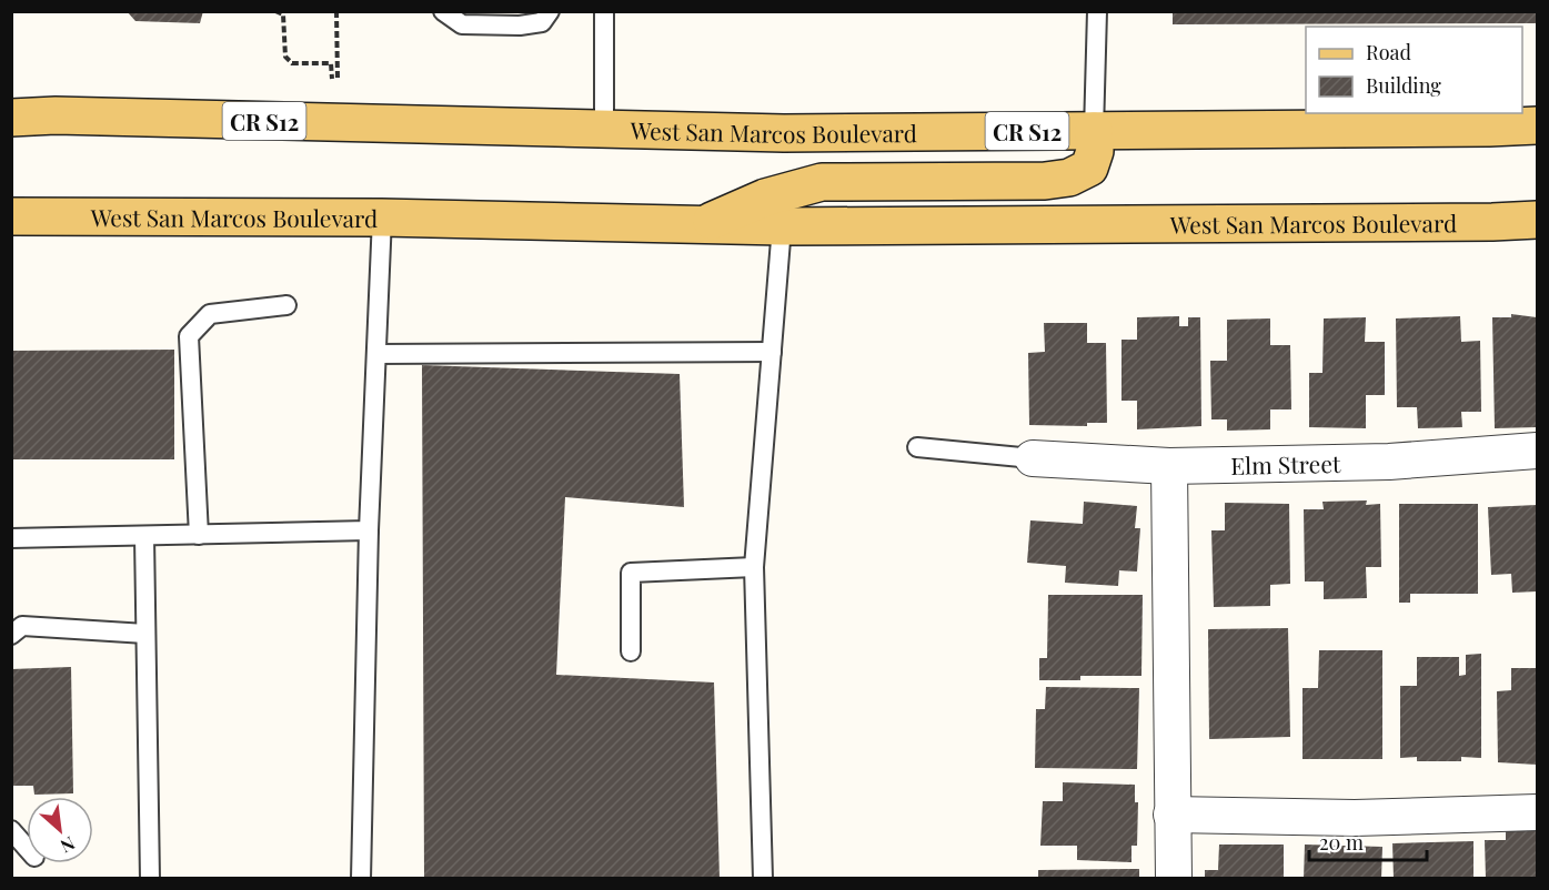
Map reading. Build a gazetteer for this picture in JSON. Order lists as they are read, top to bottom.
{
  "streets": {
    "main road": ["CR S12", "West San Marcos Boulevard"],
    "street": ["Elm Street"]
  },
  "legend": ["Road", "Building"],
  "scale_bar": "20 m",
  "north": "bottom right"
}
